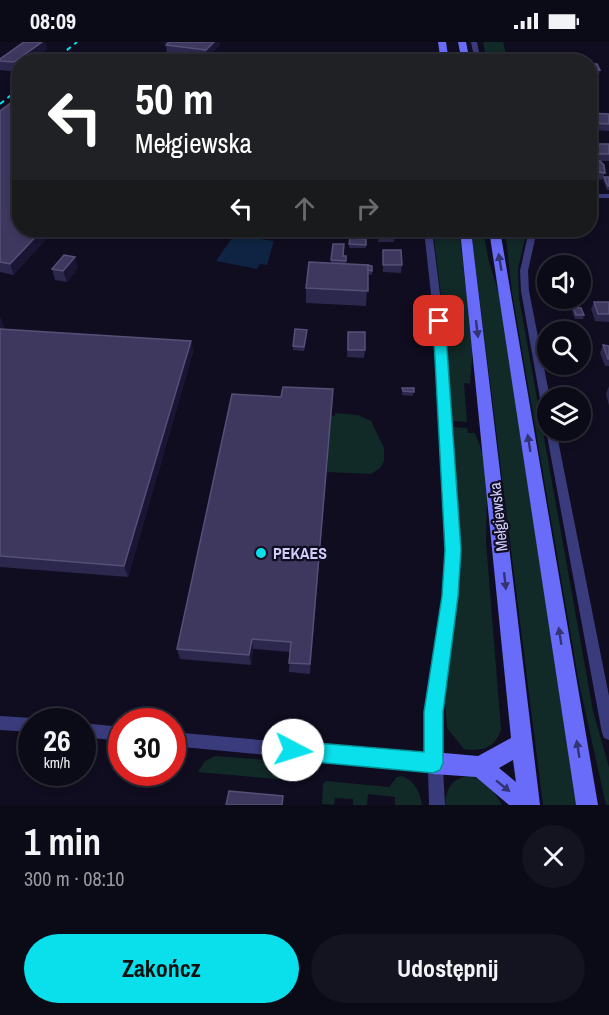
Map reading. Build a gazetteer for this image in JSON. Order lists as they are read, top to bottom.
{
  "streets": {
    "main road": ["Mełgiewska"]
  },
  "places": ["PEKAES"],
  "page": {
    "status": "08:09",
    "turn": ["50 m", "Mełgiewska"],
    "speed": "26 km/h",
    "limit": "30",
    "heading": ["1 min", "300 m · 08:10"],
    "buttons": ["Zakończ", "Udostępnij"]
  }
}
